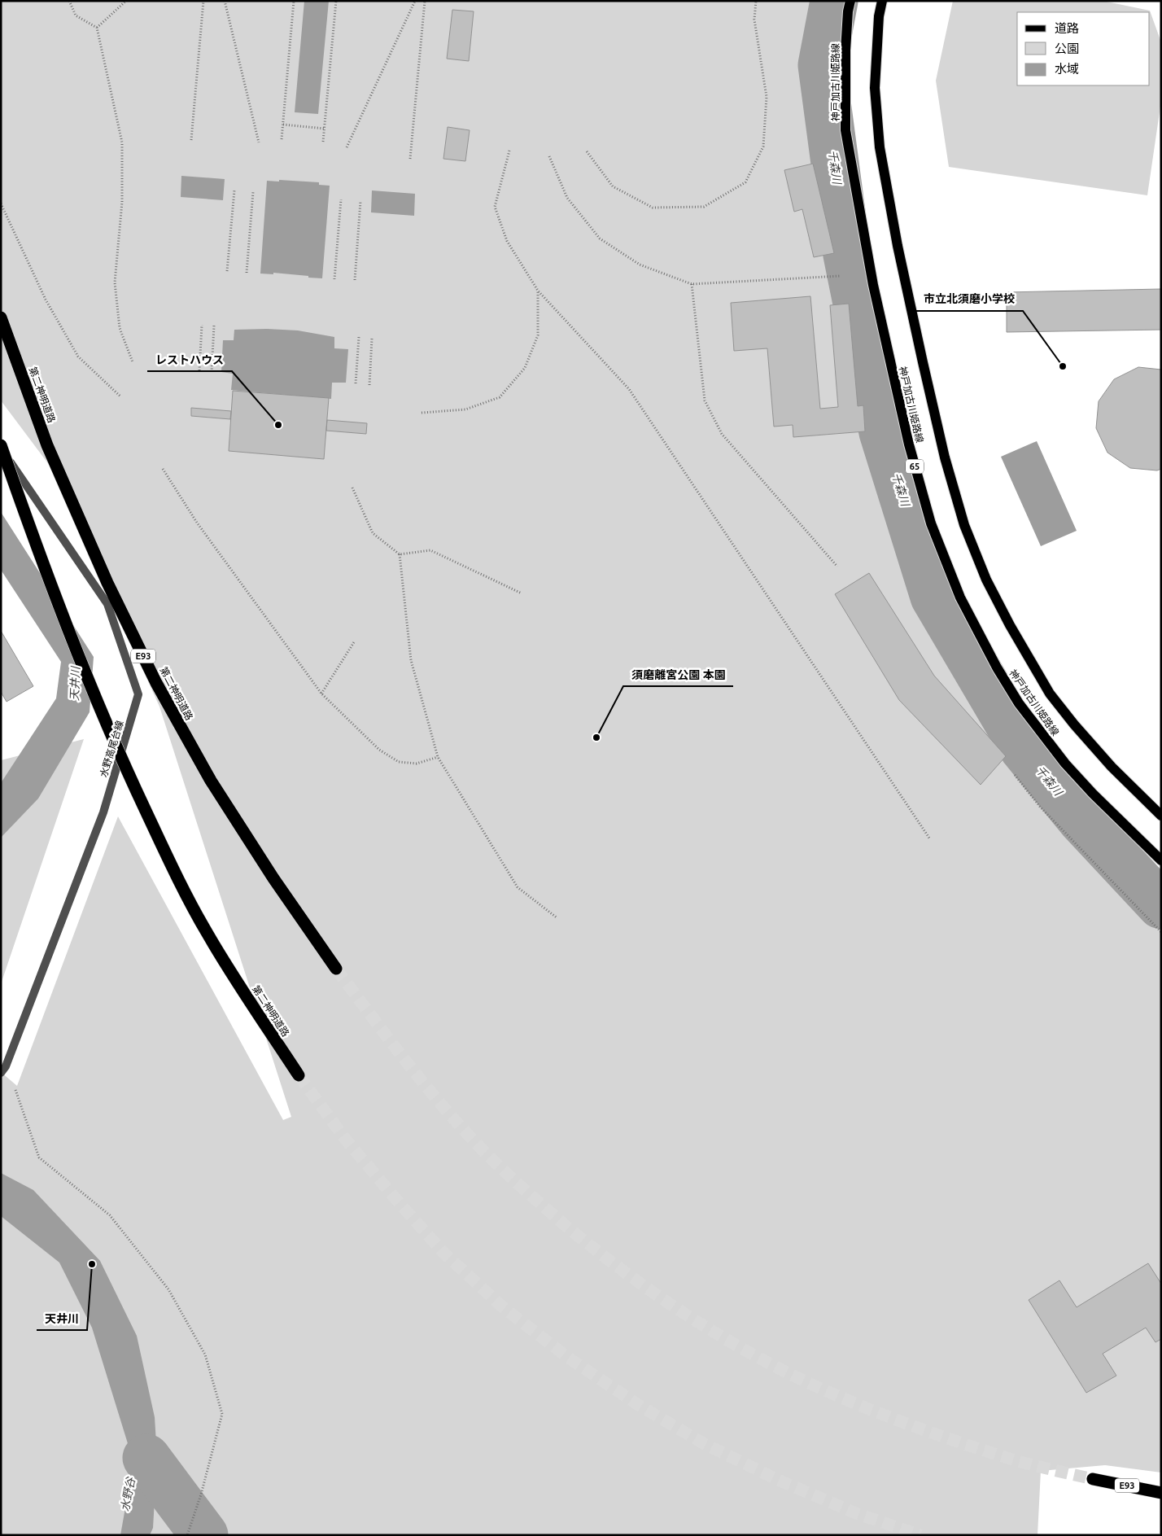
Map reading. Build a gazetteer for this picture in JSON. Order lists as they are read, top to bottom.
{
  "streets": {
    "highway": ["第二神明道路", "E93"],
    "main road": ["神戸加古川姫路線", "65"],
    "street": ["水野高尾台線"]
  },
  "water": ["千森川", "天井川", "水野谷"],
  "places": [
    "市立北須磨小学校",
    "レストハウス",
    "須磨離宮公園 本園",
    "天井川"
  ],
  "legend": ["道路", "公園", "水域"]
}
